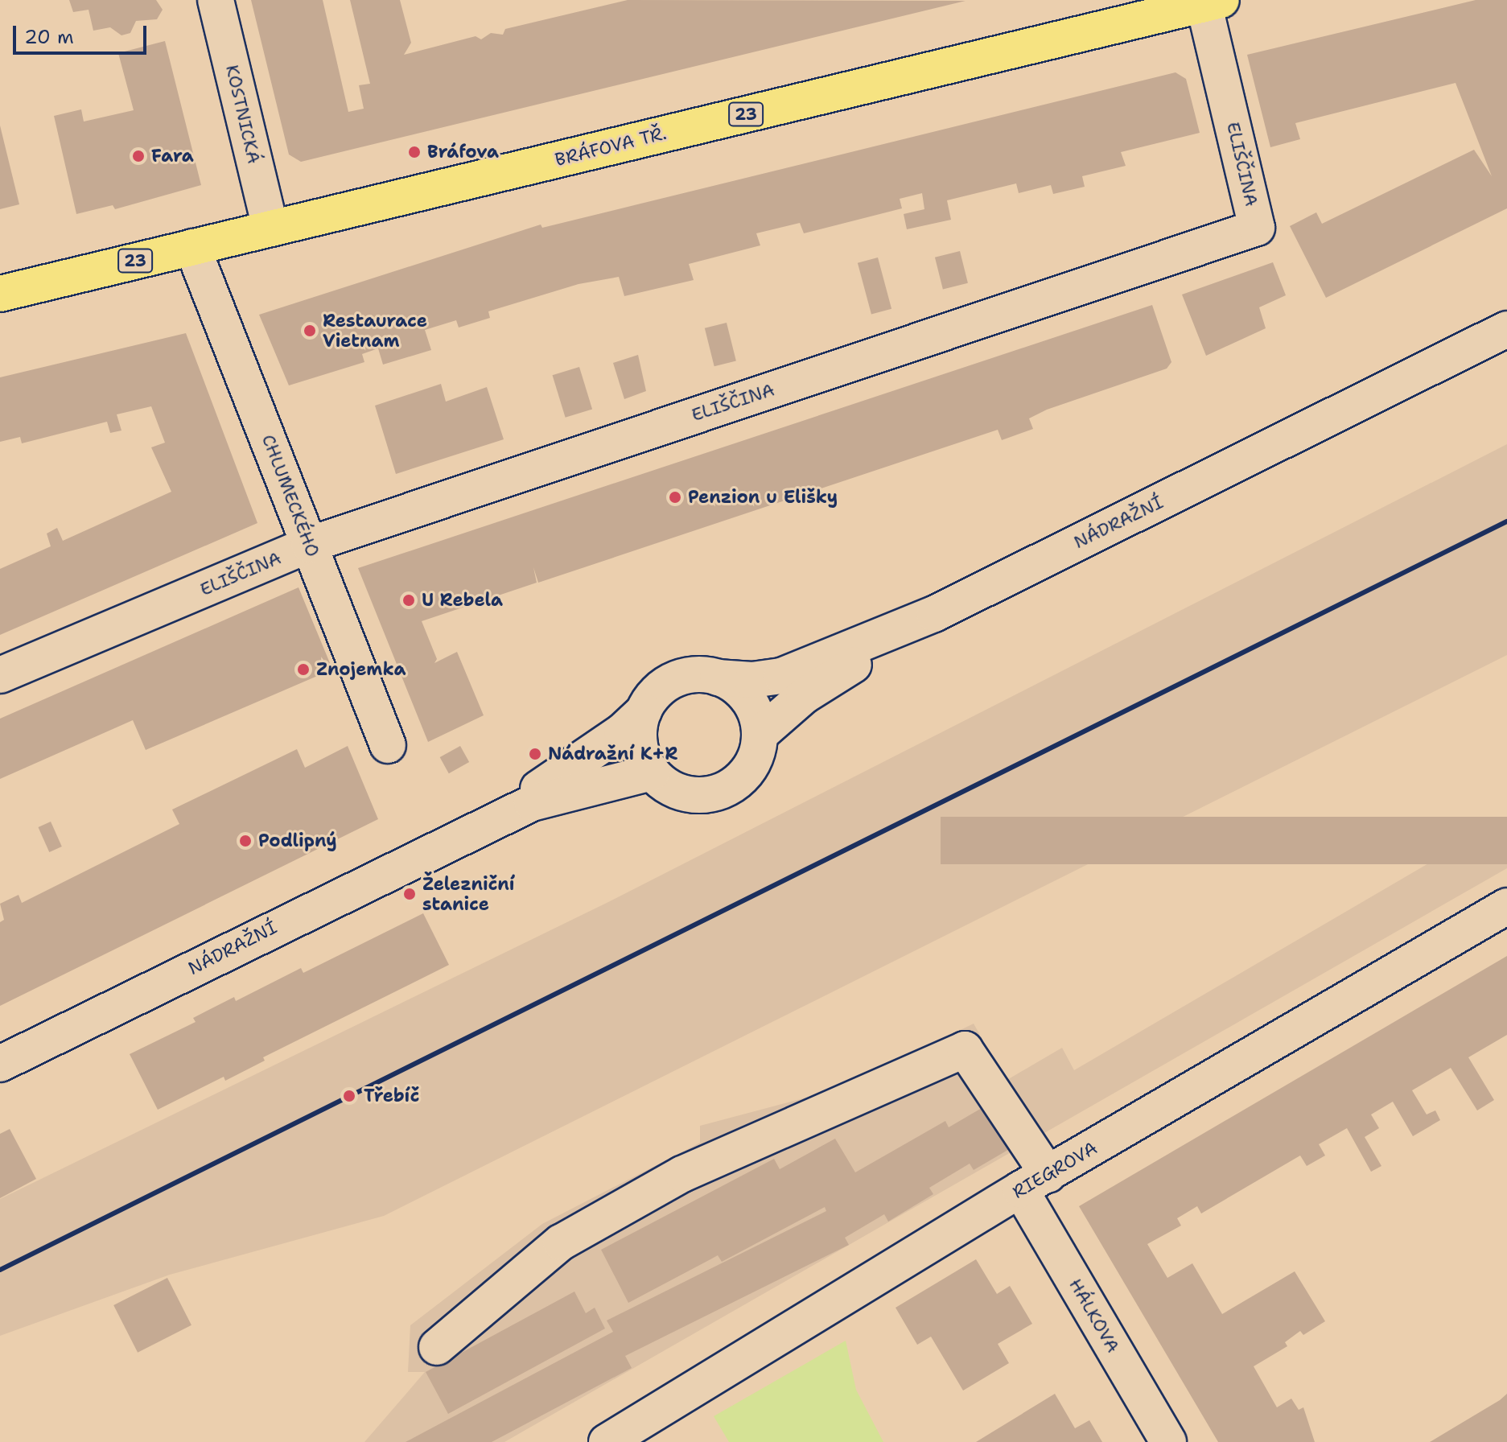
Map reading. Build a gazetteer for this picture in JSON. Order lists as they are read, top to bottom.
{
  "streets": {
    "main road": ["23", "BRÁFOVA TŘ."],
    "street": [
      "KOSTNICKÁ",
      "ELIŠČINA",
      "CHLUMECKÉHO",
      "NÁDRAŽNÍ",
      "RIEGROVA",
      "HÁLKOVA"
    ]
  },
  "crossings": [
    ["KOSTNICKÁ", "BRÁFOVA TŘ."],
    ["BRÁFOVA TŘ.", "ELIŠČINA"],
    ["BRÁFOVA TŘ.", "CHLUMECKÉHO"],
    ["ELIŠČINA", "CHLUMECKÉHO"],
    ["RIEGROVA", "HÁLKOVA"]
  ],
  "places": [
    "Bráfova",
    "Fara",
    "Restaurace Vietnam",
    "Penzion u Elišky",
    "U Rebela",
    "Znojemka",
    "Nádražní K+R",
    "Podlipný",
    "Železniční stanice",
    "Třebíč"
  ],
  "scale_bar": "20 m"
}
